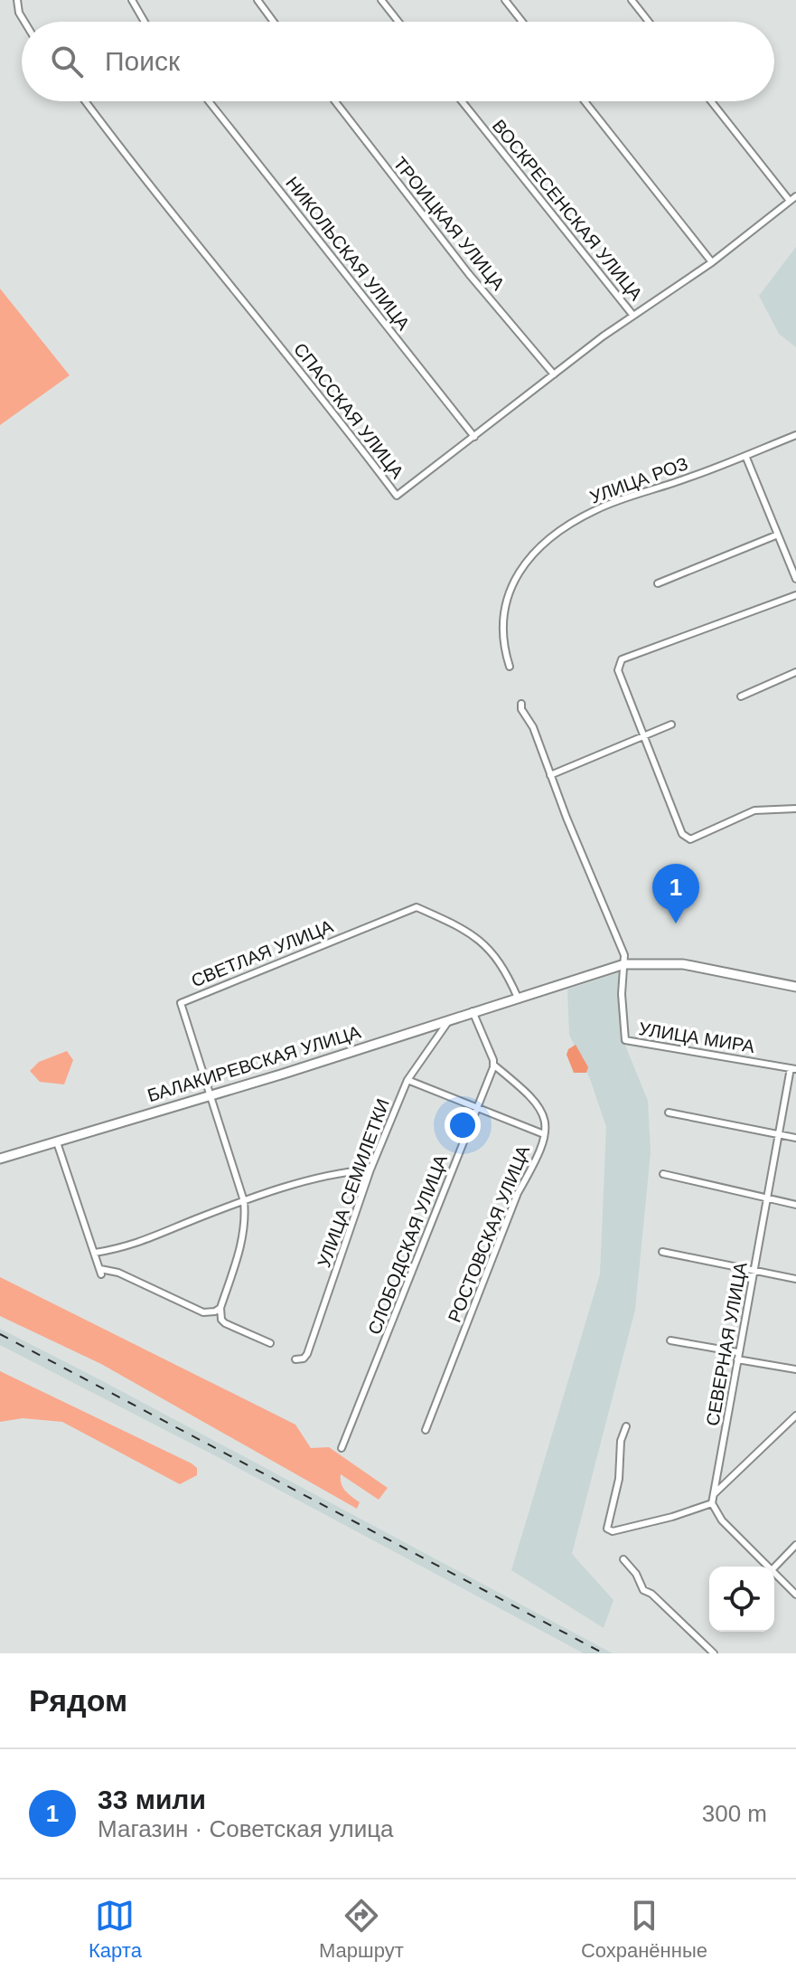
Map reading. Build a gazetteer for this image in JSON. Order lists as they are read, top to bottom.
{
  "streets": {
    "street": [
      "ВОСКРЕСЕНСКАЯ УЛИЦА",
      "ТРОИЦКАЯ УЛИЦА",
      "НИКОЛЬСКАЯ УЛИЦА",
      "СПАССКАЯ УЛИЦА",
      "УЛИЦА РОЗ",
      "СВЕТЛАЯ УЛИЦА",
      "УЛИЦА МИРА",
      "БАЛАКИРЕВСКАЯ УЛИЦА",
      "УЛИЦА СЕМИЛЕТКИ",
      "РОСТОВСКАЯ УЛИЦА",
      "СЛОБОДСКАЯ УЛИЦА",
      "СЕВЕРНАЯ УЛИЦА"
    ]
  },
  "crossings": [
    ["ВОСКРЕСЕНСКАЯ УЛИЦА", "СПАССКАЯ УЛИЦА"],
    ["ТРОИЦКАЯ УЛИЦА", "СПАССКАЯ УЛИЦА"],
    ["НИКОЛЬСКАЯ УЛИЦА", "СПАССКАЯ УЛИЦА"],
    ["СВЕТЛАЯ УЛИЦА", "БАЛАКИРЕВСКАЯ УЛИЦА"],
    ["УЛИЦА МИРА", "БАЛАКИРЕВСКАЯ УЛИЦА"],
    ["УЛИЦА МИРА", "СЕВЕРНАЯ УЛИЦА"],
    ["БАЛАКИРЕВСКАЯ УЛИЦА", "УЛИЦА СЕМИЛЕТКИ"],
    ["РОСТОВСКАЯ УЛИЦА", "СЛОБОДСКАЯ УЛИЦА"]
  ],
  "page": {
    "search": "Поиск",
    "pins": "1",
    "heading": "Рядом",
    "list": [
      {
        "mark": "1",
        "name": "33 мили",
        "note": "Магазин · Советская улица",
        "value": "300 m"
      }
    ],
    "nav": ["Карта", "Маршрут", "Сохранённые"]
  }
}
